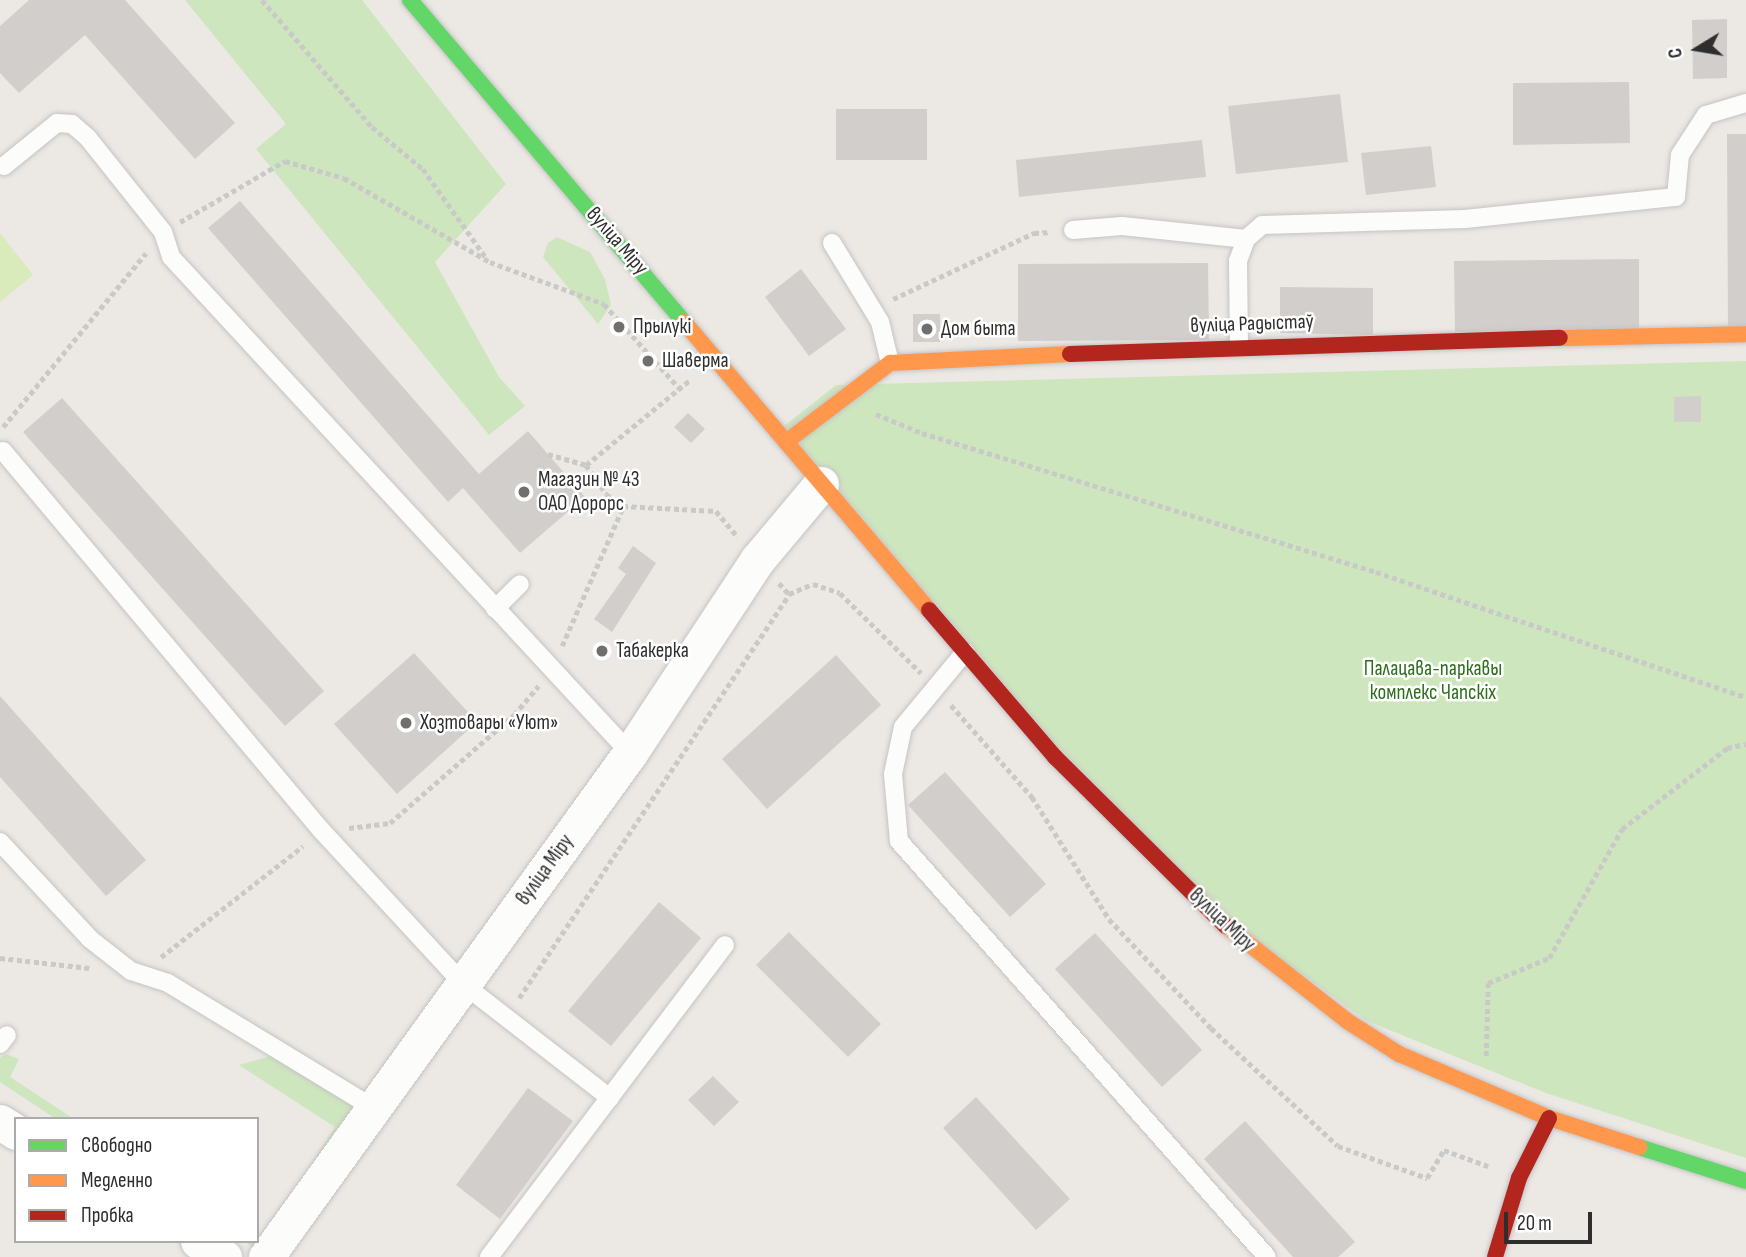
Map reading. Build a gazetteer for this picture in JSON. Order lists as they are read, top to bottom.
{
  "streets": {
    "street": ["вуліца Міру", "вуліца Радыстаў"]
  },
  "parks": ["Палацава-паркавы комплекс Чапскіх"],
  "places": [
    "Прылукі",
    "Дом быта",
    "Шаверма",
    "Магазин № 43 ОАО Дорорс",
    "Табакерка",
    "Хозтовары «Уют»"
  ],
  "legend": ["Свободно", "Медленно", "Пробка"],
  "scale_bar": "20 m",
  "north": "left"
}
